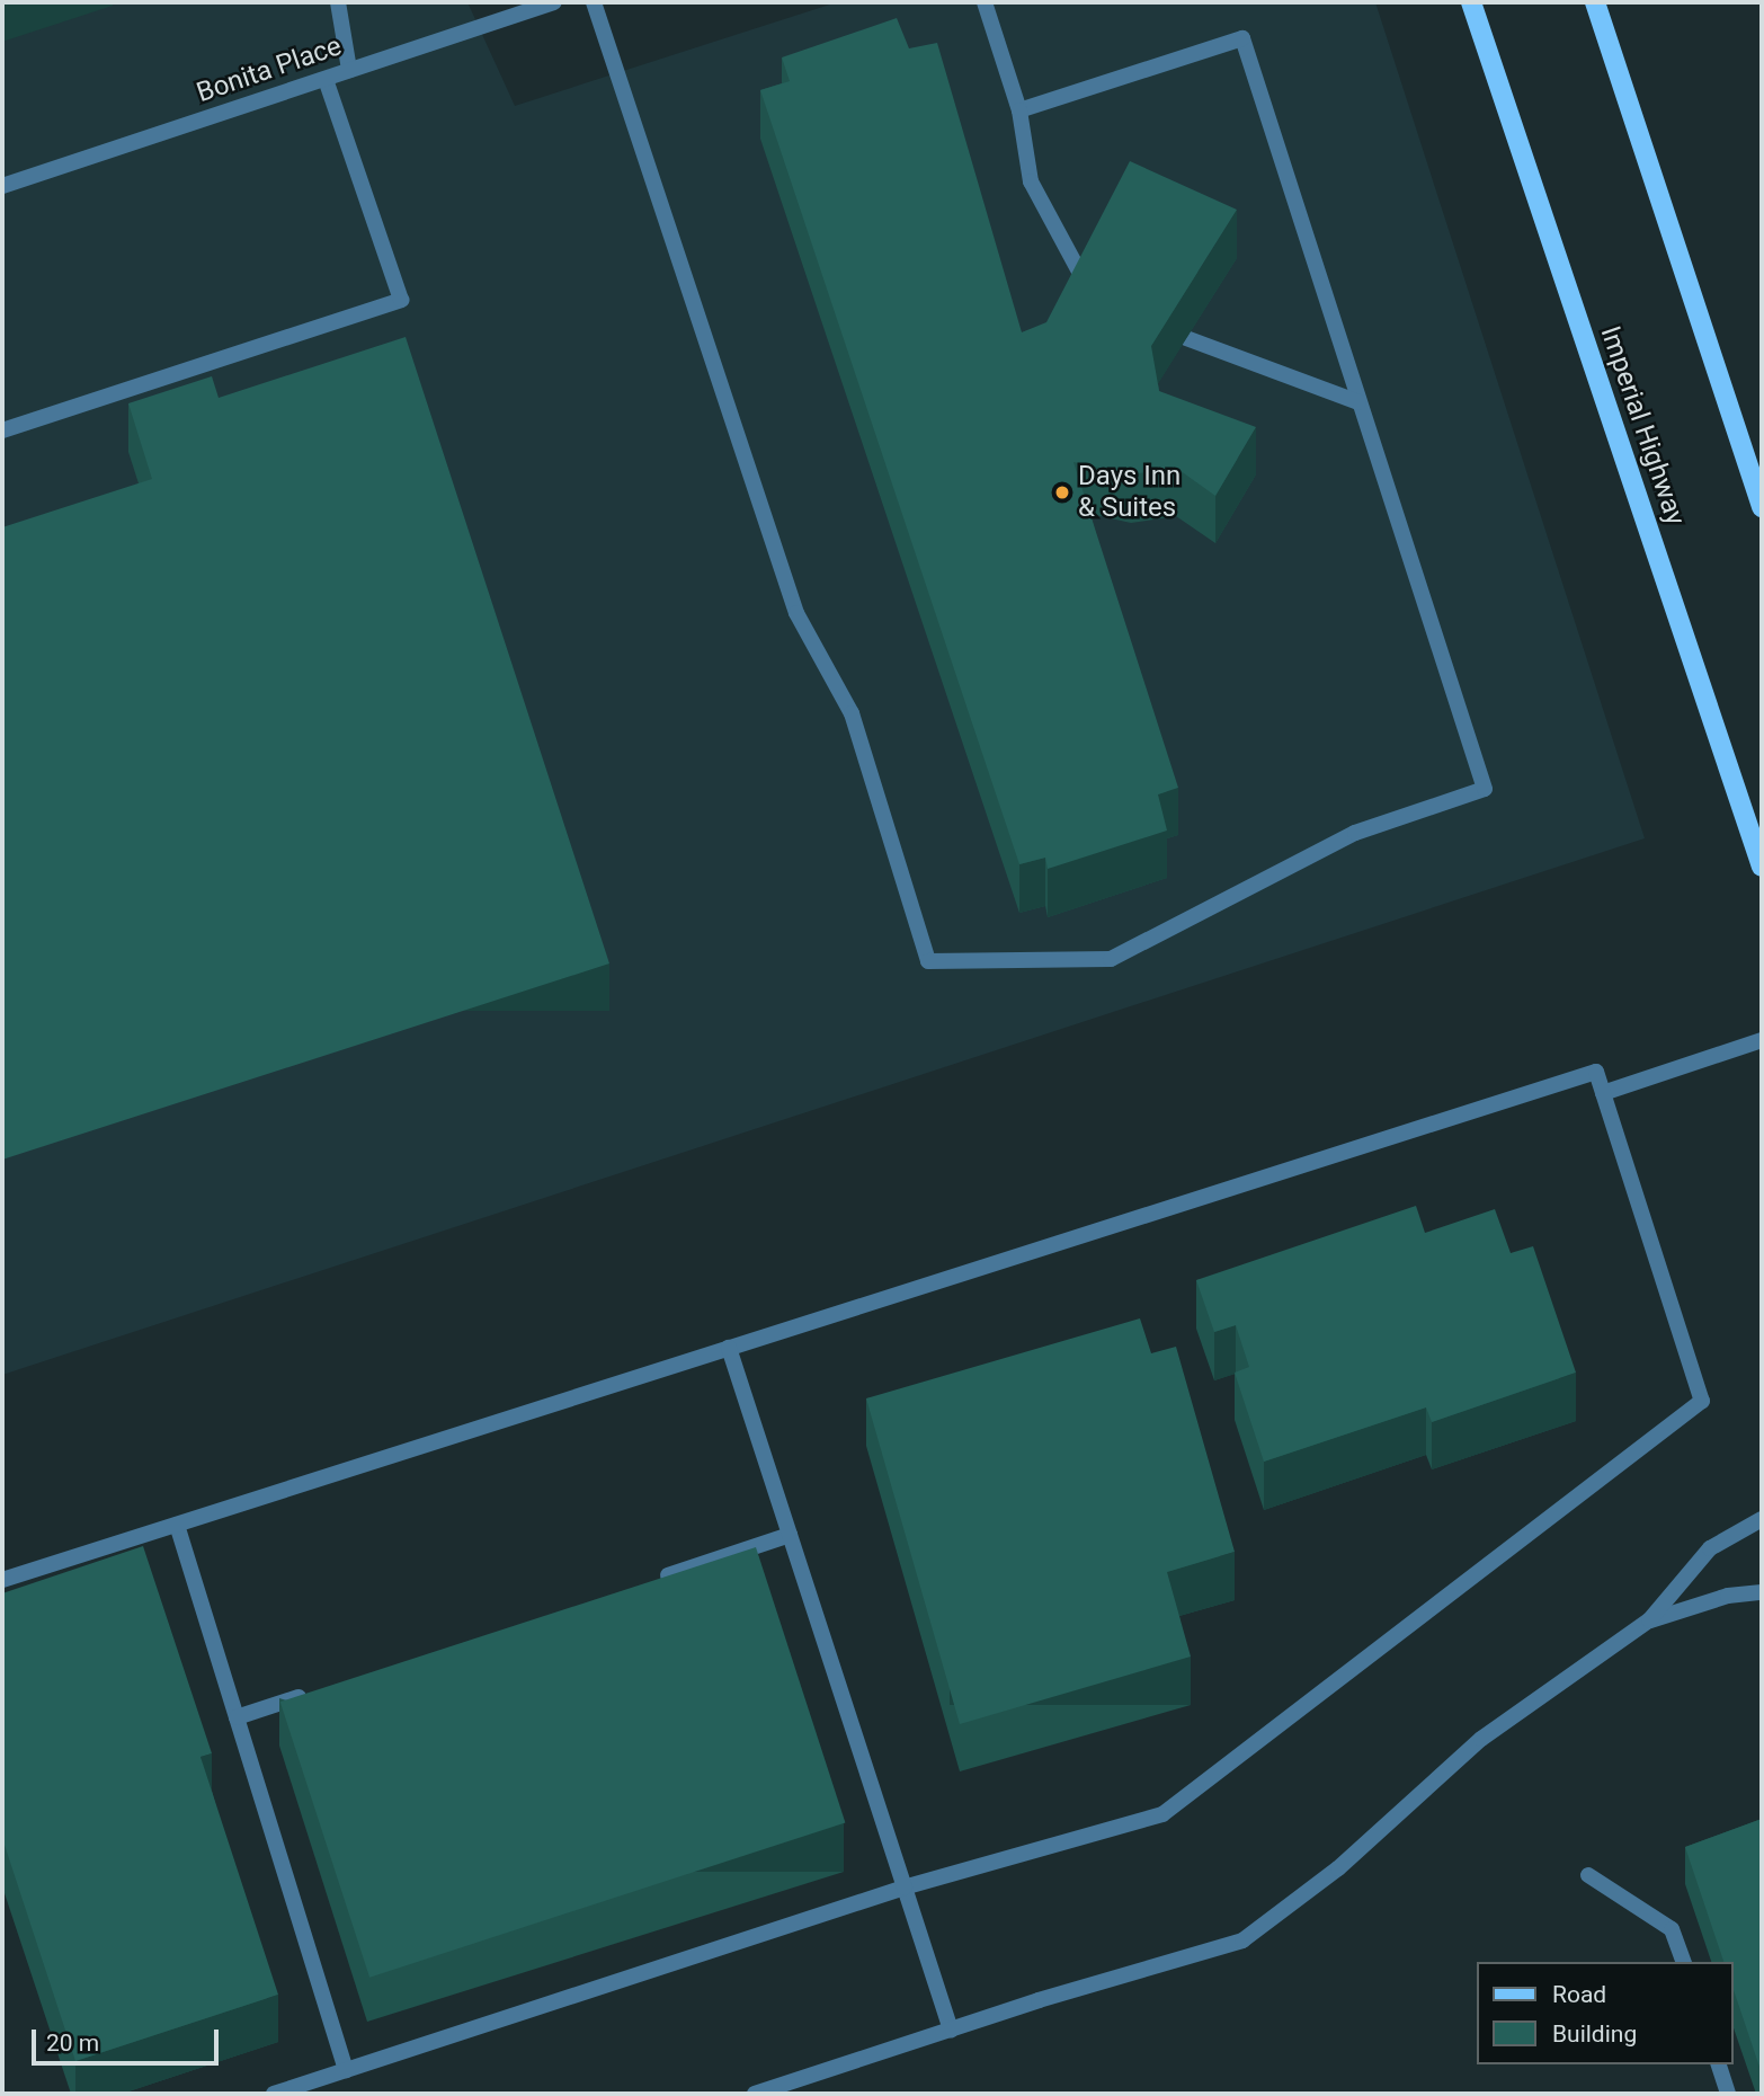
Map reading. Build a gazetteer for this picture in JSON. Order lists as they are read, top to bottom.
{
  "streets": {
    "main road": ["Imperial Highway"],
    "street": ["Bonita Place"]
  },
  "places": ["Days Inn & Suites"],
  "legend": ["Road", "Building"],
  "scale_bar": "20 m"
}
